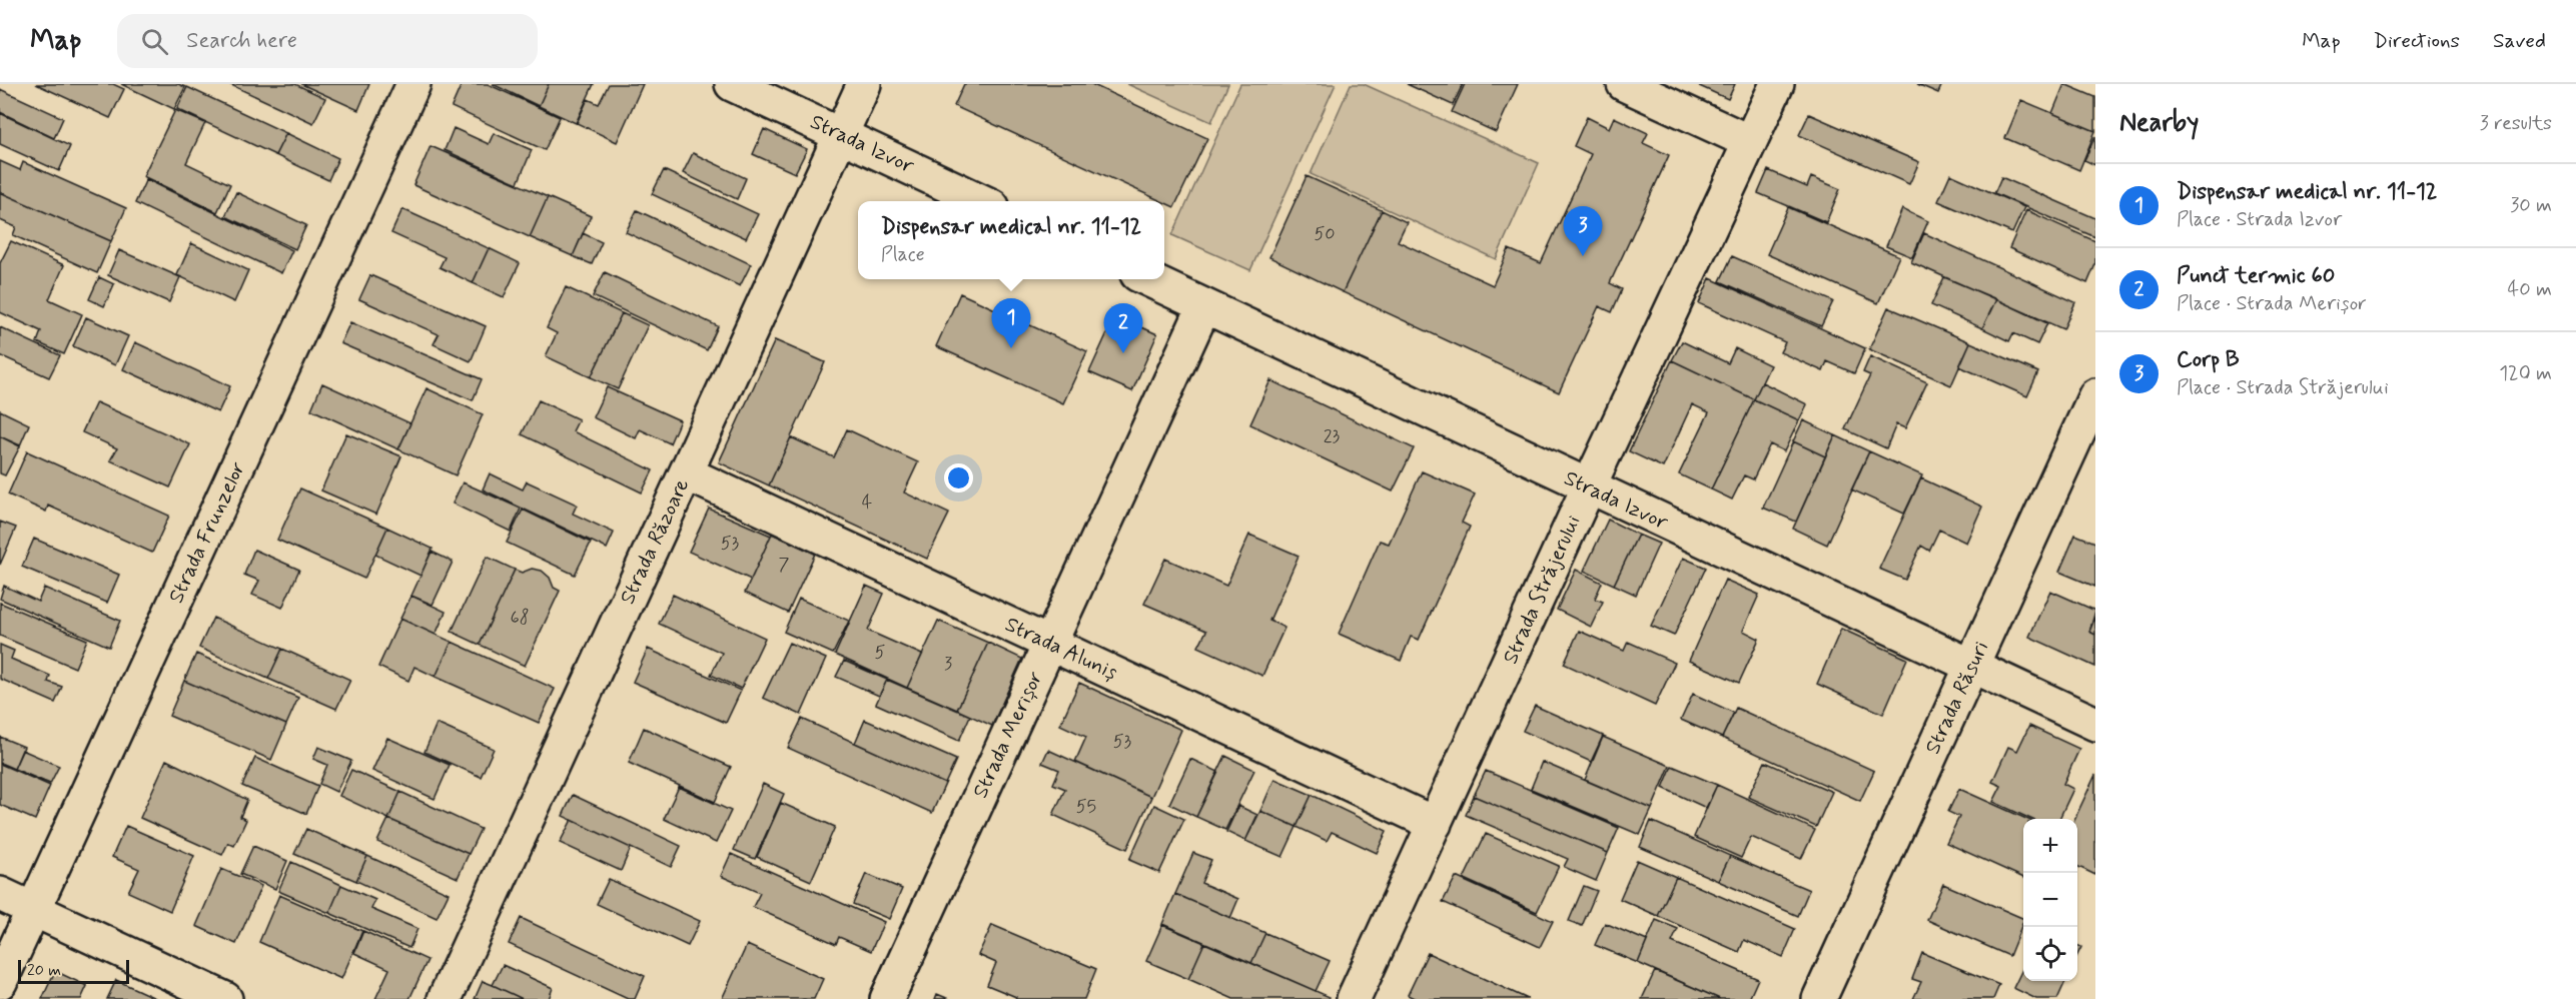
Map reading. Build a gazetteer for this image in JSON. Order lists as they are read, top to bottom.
{
  "streets": {
    "street": [
      "Strada Izvor",
      "Strada Frunzelor",
      "Strada Răzoare",
      "Strada Străjerului",
      "Strada Aluniș",
      "Strada Răsuri",
      "Strada Merișor"
    ]
  },
  "crossings": [
    ["Strada Izvor", "Strada Răzoare"],
    ["Strada Izvor", "Strada Străjerului"],
    ["Strada Izvor", "Strada Răsuri"],
    ["Strada Izvor", "Strada Merișor"],
    ["Strada Răzoare", "Strada Aluniș"],
    ["Strada Străjerului", "Strada Aluniș"],
    ["Strada Aluniș", "Strada Merișor"]
  ],
  "house_numbers": [
    "50",
    "23",
    "4",
    "53",
    "7",
    "68",
    "5",
    "3",
    "53",
    "55"
  ],
  "scale_bar": "20 m",
  "page": {
    "header": "Map",
    "search": "Search here",
    "nav": ["Map", "Directions", "Saved"],
    "heading": ["Nearby", "3 results"],
    "list": [
      {
        "mark": "1",
        "name": "Dispensar medical nr. 11-12",
        "note": "Place · Strada Izvor",
        "value": "30 m"
      },
      {
        "mark": "2",
        "name": "Punct termic 60",
        "note": "Place · Strada Merișor",
        "value": "40 m"
      },
      {
        "mark": "3",
        "name": "Corp B",
        "note": "Place · Strada Străjerului",
        "value": "120 m"
      }
    ],
    "popup": ["Dispensar medical nr. 11-12", "Place"],
    "pins": ["3", "1", "2"],
    "map_buttons": ["+", "−"],
    "scale": "20 m"
  }
}
